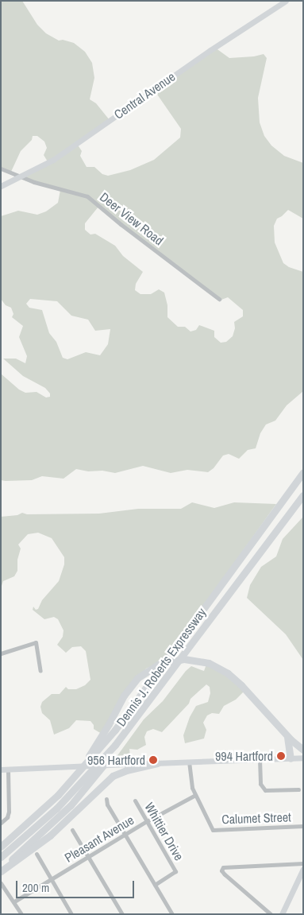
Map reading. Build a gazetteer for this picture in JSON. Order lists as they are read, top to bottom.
{
  "streets": {
    "highway": ["Dennis J. Roberts Expressway"],
    "main road": ["Central Avenue"],
    "street": [
      "Deer View Road",
      "Calumet Street",
      "Whittier Drive",
      "Pleasant Avenue"
    ]
  },
  "crossings": [
    ["Central Avenue", "Deer View Road"],
    ["Calumet Street", "Pleasant Avenue"],
    ["Whittier Drive", "Pleasant Avenue"]
  ],
  "places": ["994 Hartford", "956 Hartford"],
  "scale_bar": "200 m"
}
